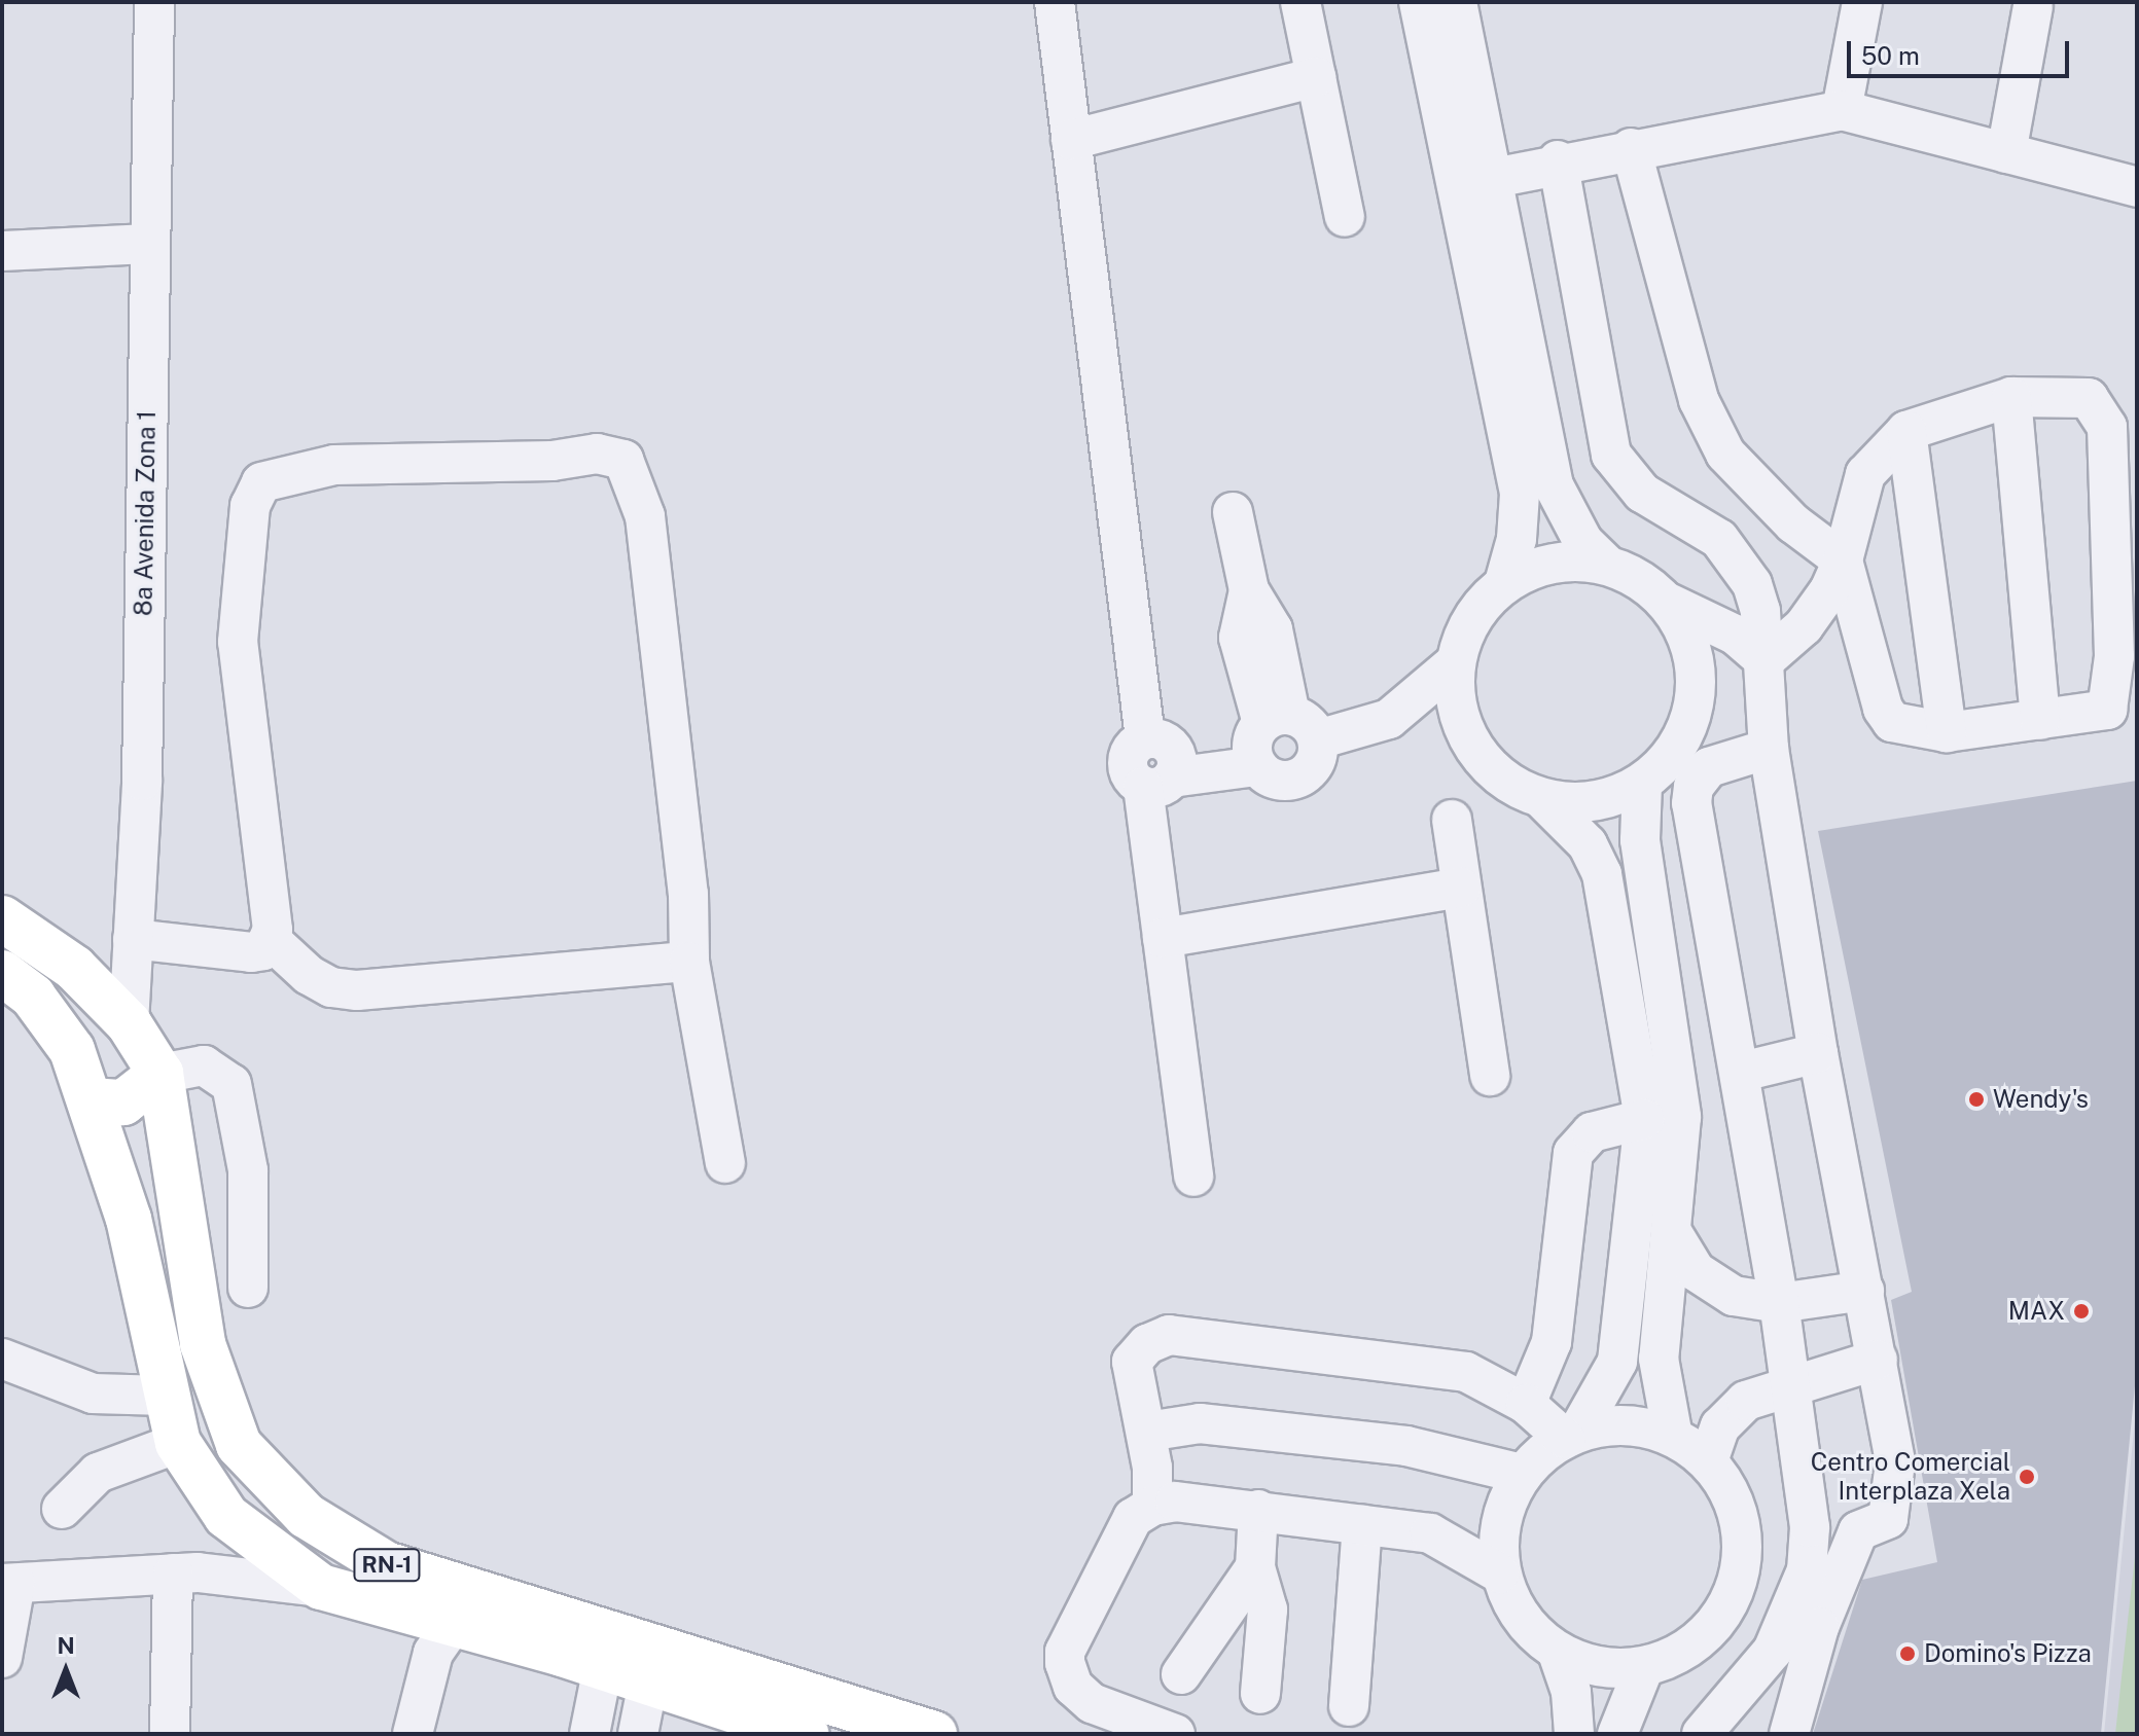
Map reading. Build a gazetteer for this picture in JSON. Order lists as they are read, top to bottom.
{
  "streets": {
    "highway": ["RN-1"],
    "street": ["8a Avenida Zona 1"]
  },
  "crossings": [
    ["8a Avenida Zona 1", "RN-1"]
  ],
  "places": [
    "Wendy's",
    "MAX",
    "Centro Comercial Interplaza Xela",
    "Domino's Pizza"
  ],
  "scale_bar": "50 m",
  "north": "top"
}
